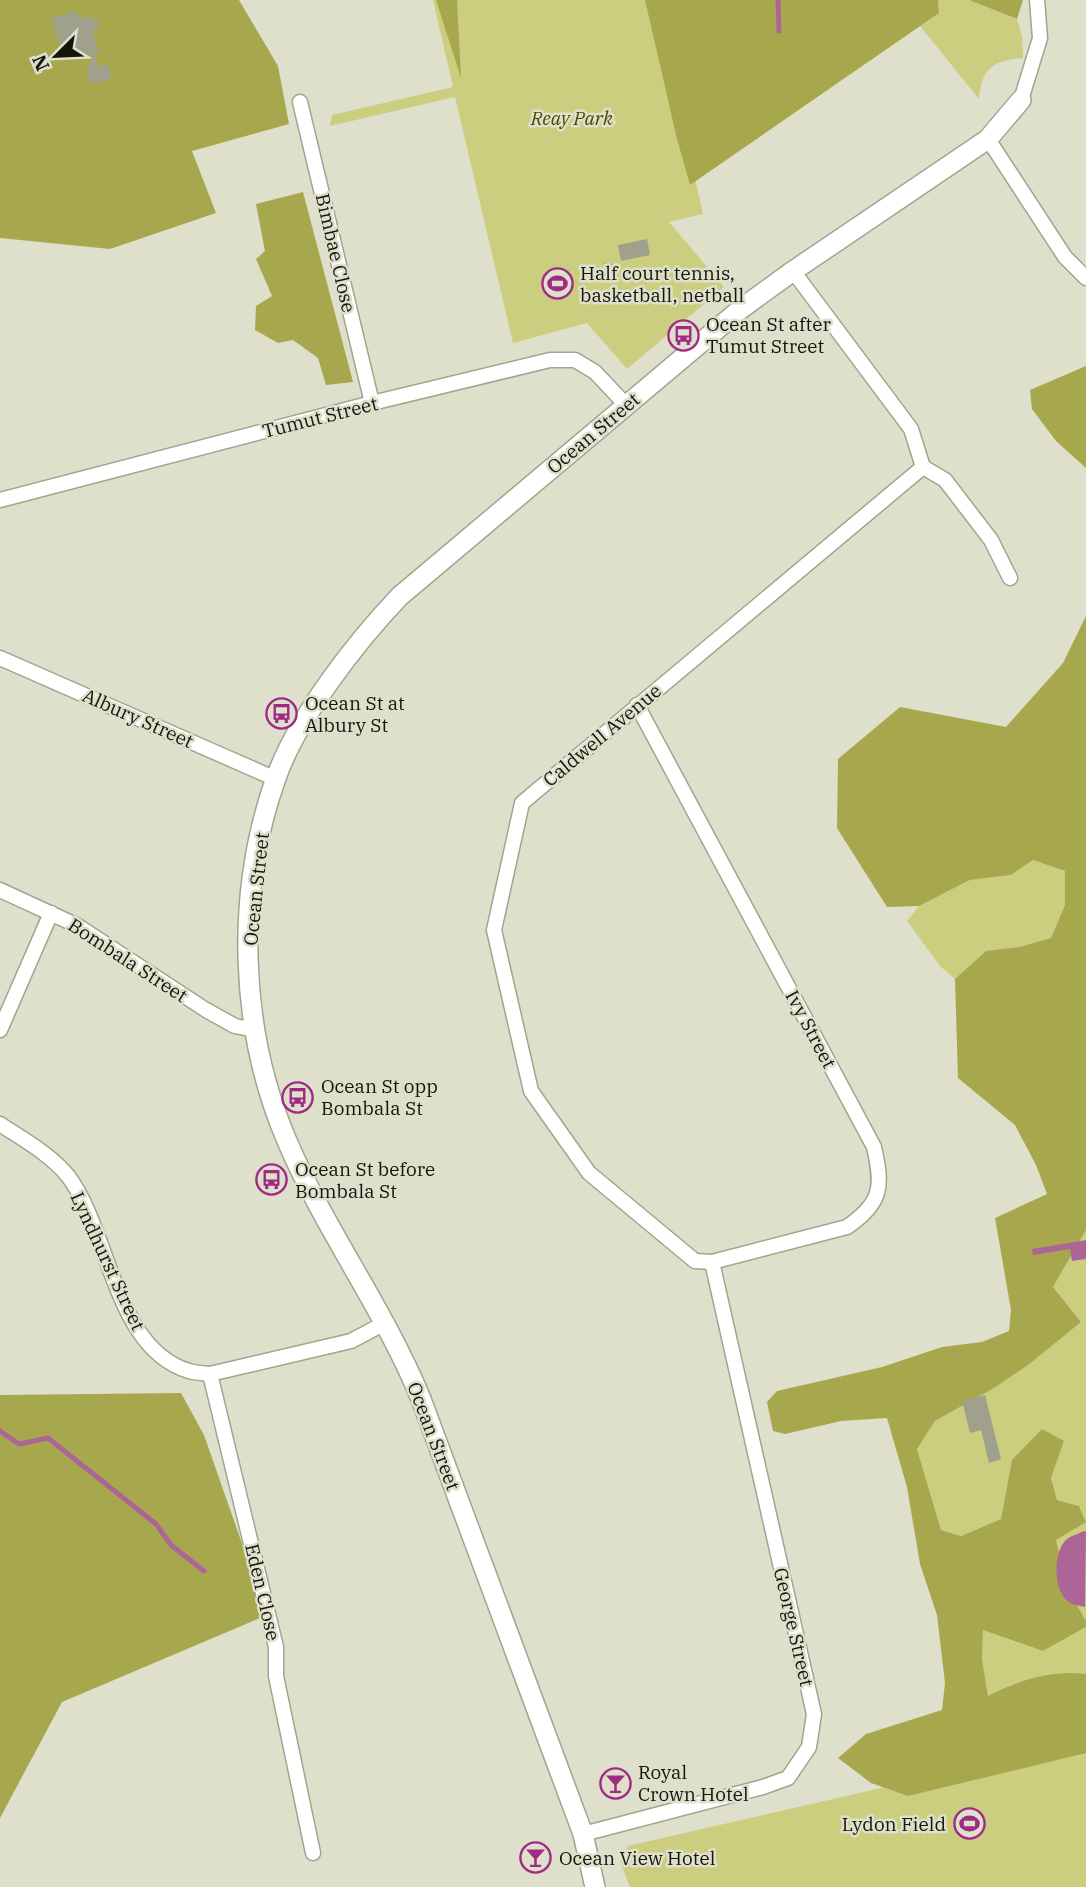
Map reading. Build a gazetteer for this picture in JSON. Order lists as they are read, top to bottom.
{
  "streets": {
    "street": [
      "Bimbae Close",
      "Tumut Street",
      "Ocean Street",
      "Albury Street",
      "Caldwell Avenue",
      "Bombala Street",
      "Ivy Street",
      "Lyndhurst Street",
      "Eden Close",
      "George Street"
    ]
  },
  "crossings": [
    ["Bimbae Close", "Tumut Street"],
    ["Tumut Street", "Ocean Street"],
    ["Ocean Street", "Albury Street"],
    ["Ocean Street", "Bombala Street"],
    ["Ocean Street", "Lyndhurst Street"],
    ["Ocean Street", "George Street"],
    ["Caldwell Avenue", "Ivy Street"],
    ["Caldwell Avenue", "George Street"],
    ["Ivy Street", "George Street"],
    ["Lyndhurst Street", "Eden Close"]
  ],
  "parks": ["Reay Park"],
  "places": {
    "sports": ["Half court tennis, basketball, netball", "Lydon Field"],
    "bus stop": [
      "Ocean St after Tumut Street",
      "Ocean St at Albury St",
      "Ocean St opp Bombala St",
      "Ocean St before Bombala St"
    ],
    "bar": ["Royal Crown Hotel", "Ocean View Hotel"]
  },
  "north": "bottom left"
}
